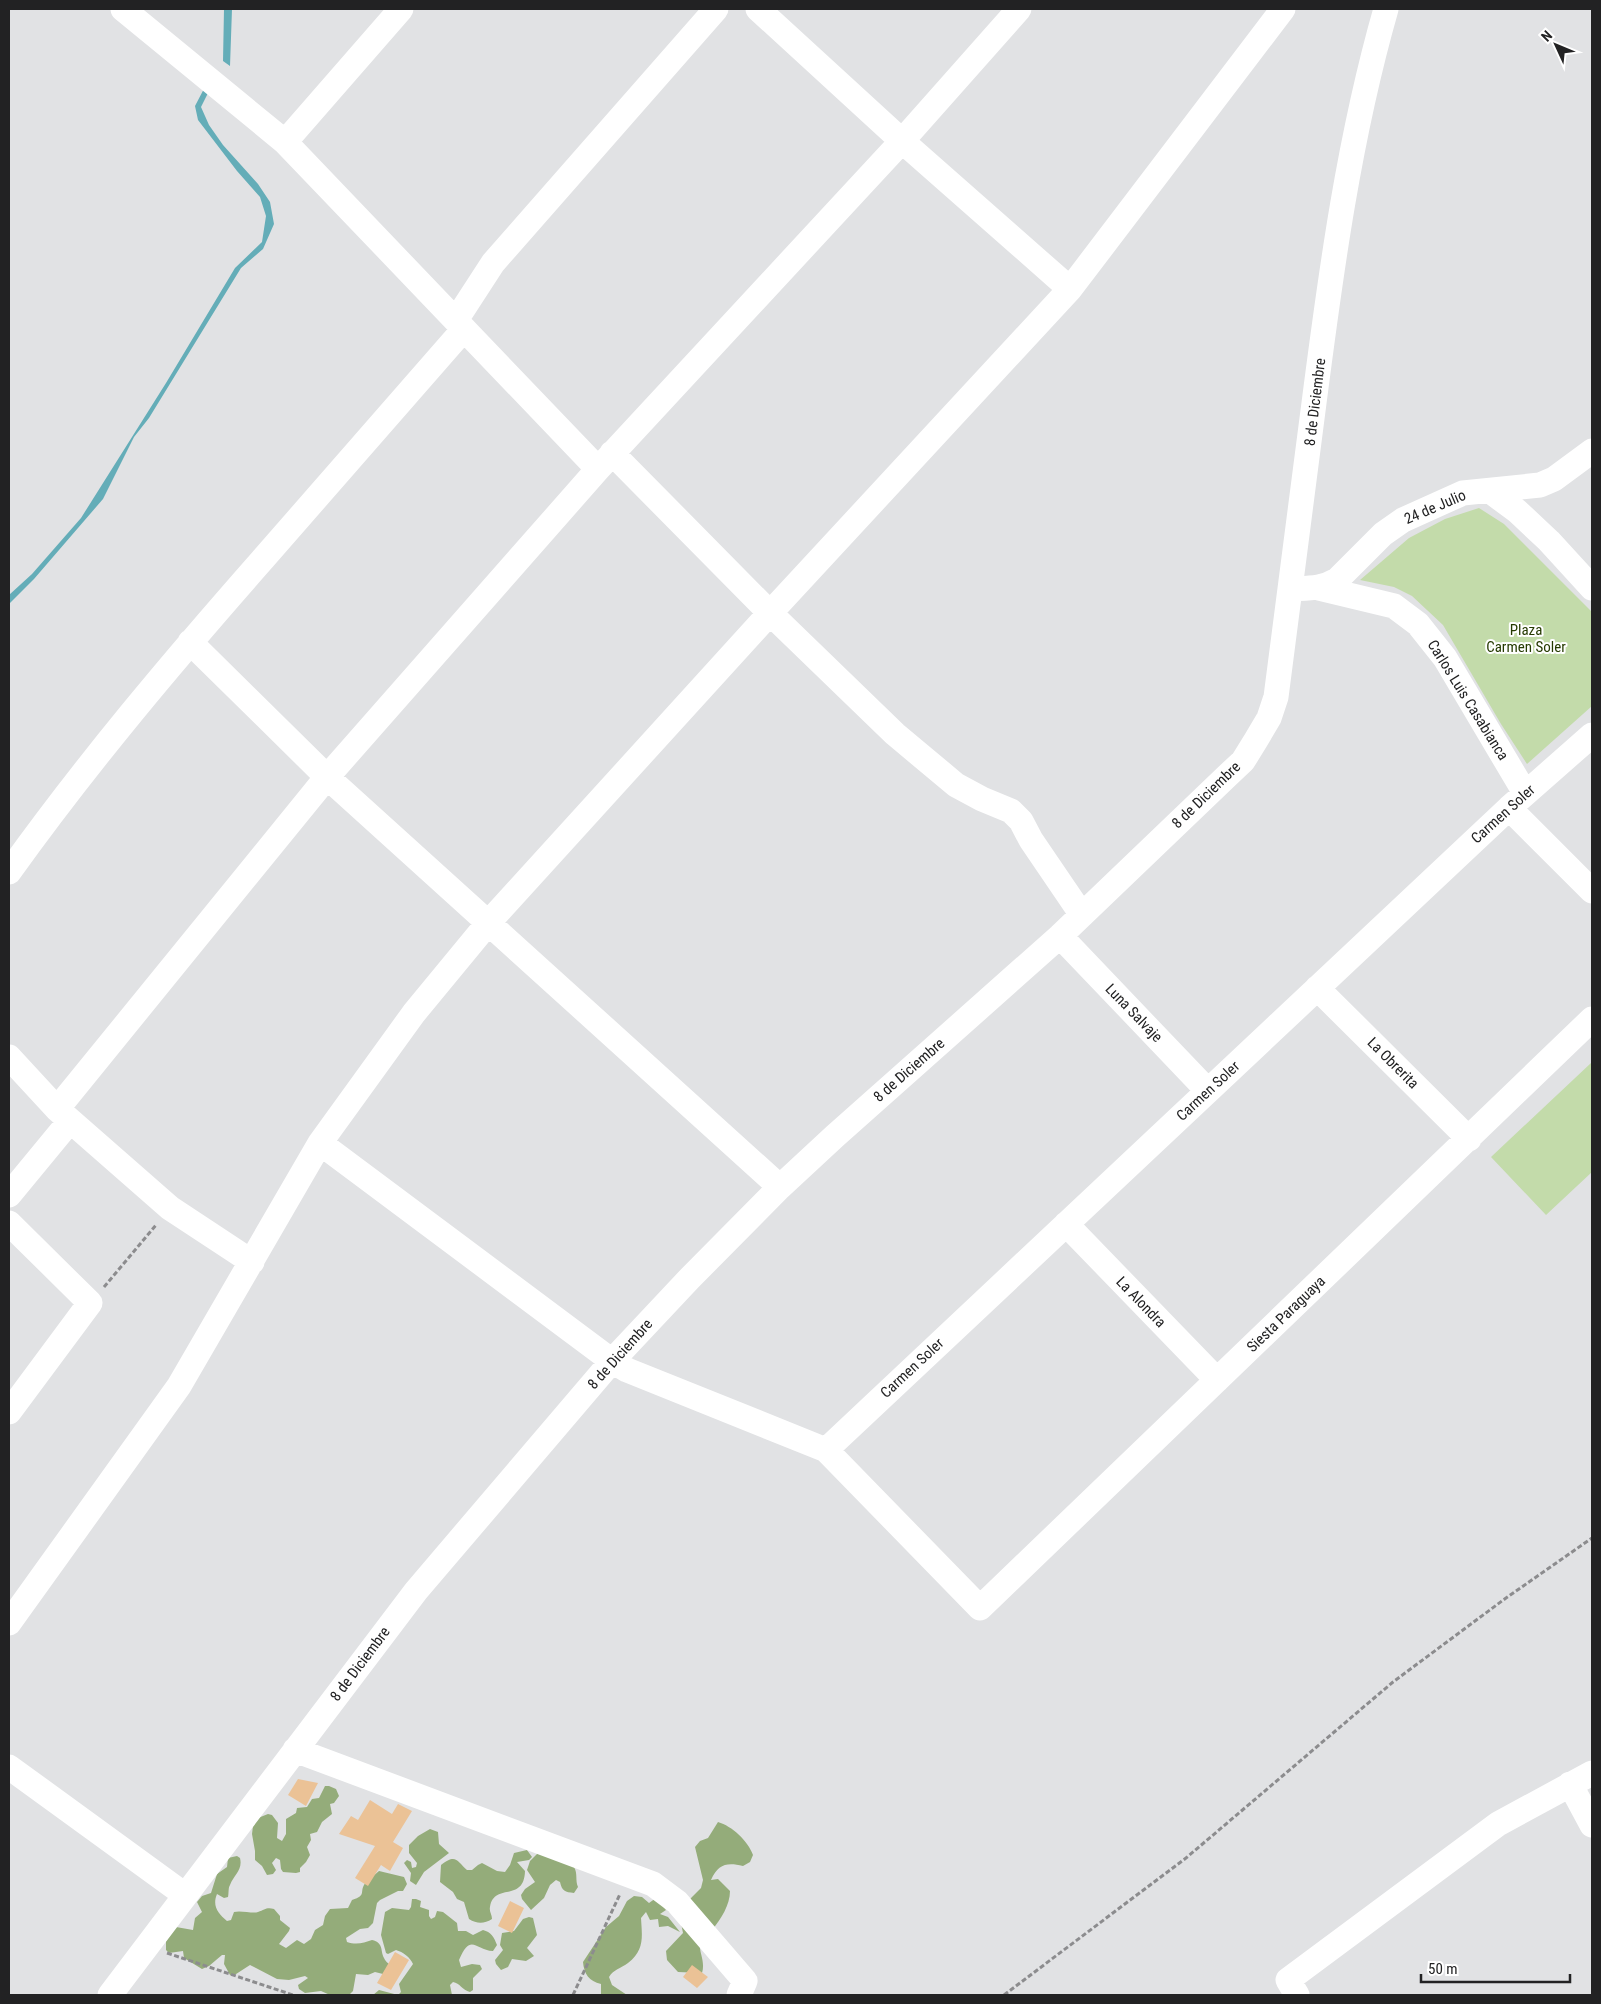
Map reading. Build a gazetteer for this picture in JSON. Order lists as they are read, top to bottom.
{
  "streets": {
    "street": [
      "8 de Diciembre",
      "24 de Julio",
      "Carlos Luis Casabianca",
      "Carmen Soler",
      "Luna Salvaje",
      "La Obrerita",
      "La Alondra",
      "Siesta Paraguaya"
    ]
  },
  "crossings": [
    ["8 de Diciembre", "24 de Julio"],
    ["8 de Diciembre", "Luna Salvaje"],
    ["24 de Julio", "Carlos Luis Casabianca"],
    ["Carlos Luis Casabianca", "Carmen Soler"],
    ["Carmen Soler", "Luna Salvaje"],
    ["Carmen Soler", "La Obrerita"],
    ["Carmen Soler", "La Alondra"],
    ["Carmen Soler", "Siesta Paraguaya"],
    ["La Obrerita", "Siesta Paraguaya"],
    ["La Alondra", "Siesta Paraguaya"]
  ],
  "parks": ["Plaza Carmen Soler"],
  "scale_bar": "50 m",
  "north": "top left"
}
